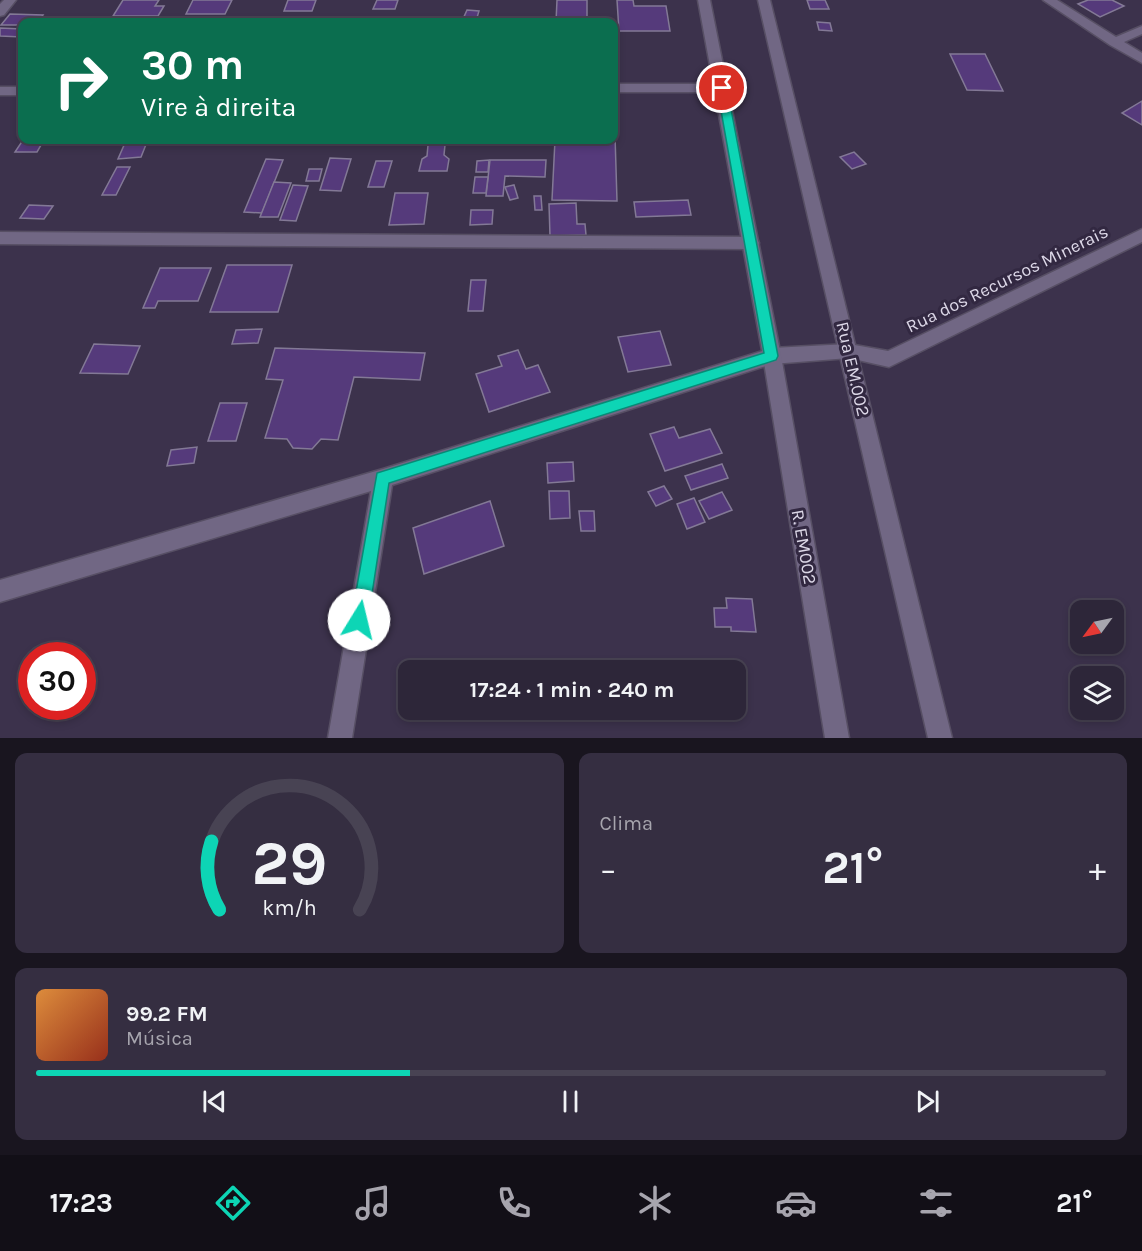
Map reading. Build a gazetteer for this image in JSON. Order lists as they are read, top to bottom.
{
  "streets": {
    "street": ["Rua dos Recursos Minerais", "Rua EM.002", "R. EM002"]
  },
  "crossings": [
    ["Rua dos Recursos Minerais", "Rua EM.002"]
  ],
  "north": "bottom left",
  "page": {
    "turn": ["30 m", "Vire à direita"],
    "limit": "30",
    "trip": "17:24 · 1 min · 240 m",
    "tile": "Clima",
    "heat": ["−", "21°", "+"],
    "song": ["99.2 FM", "Música"],
    "tabs": ["17:23", "21°"],
    "gauge": ["29", "km/h"]
  }
}
